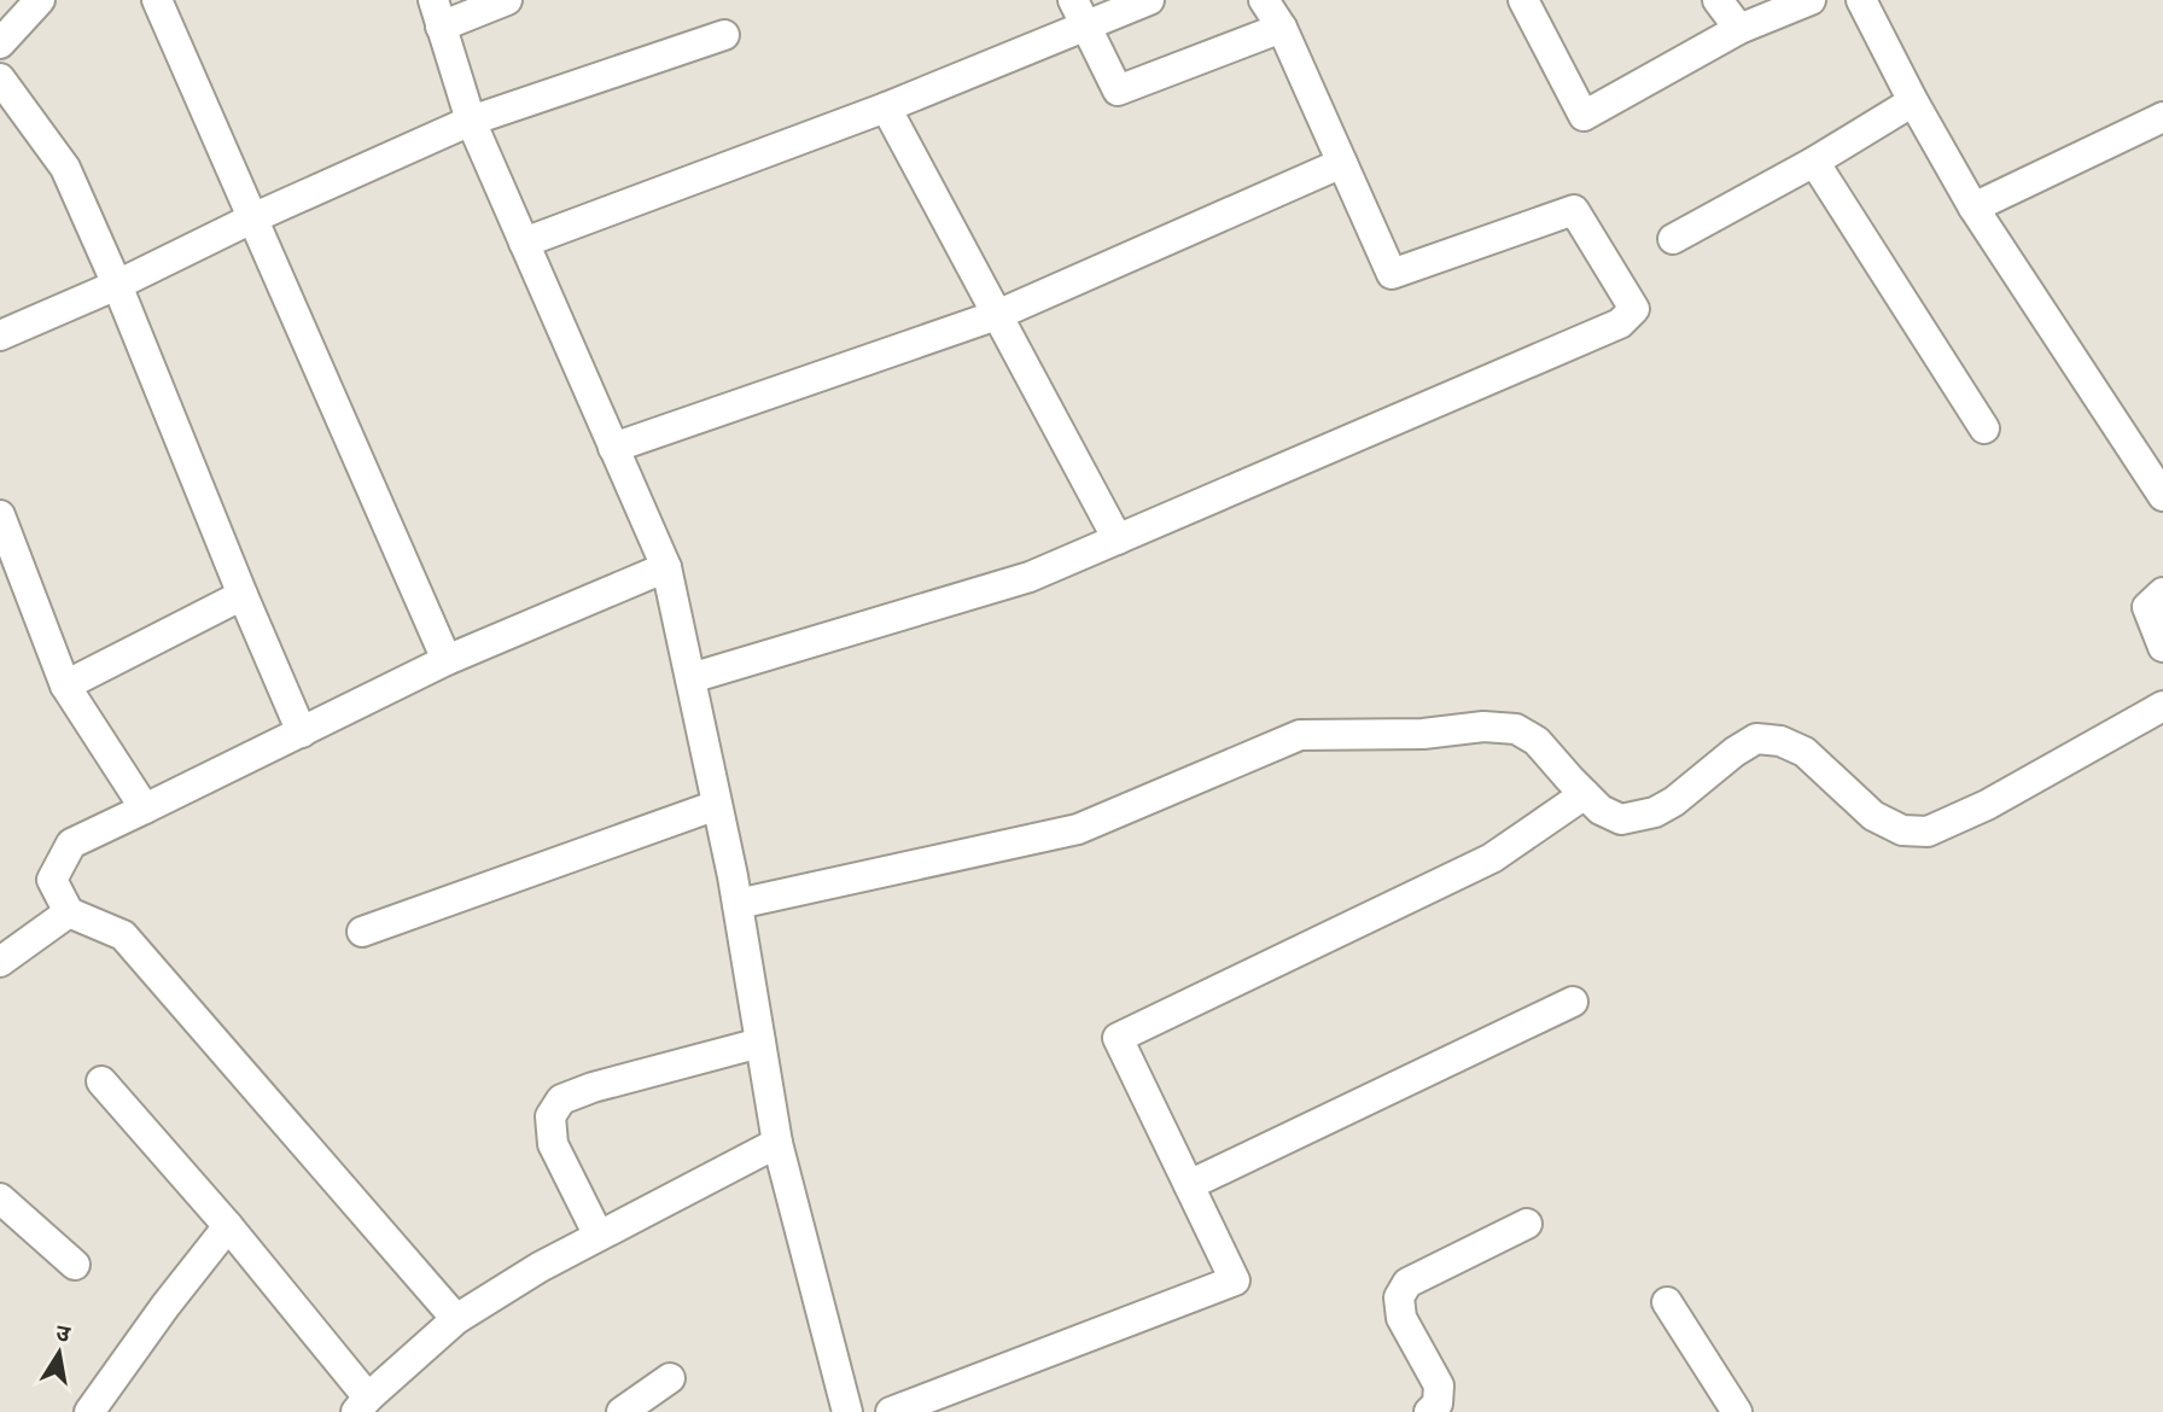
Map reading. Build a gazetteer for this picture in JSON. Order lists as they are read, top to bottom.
{
  "north": "top"
}
